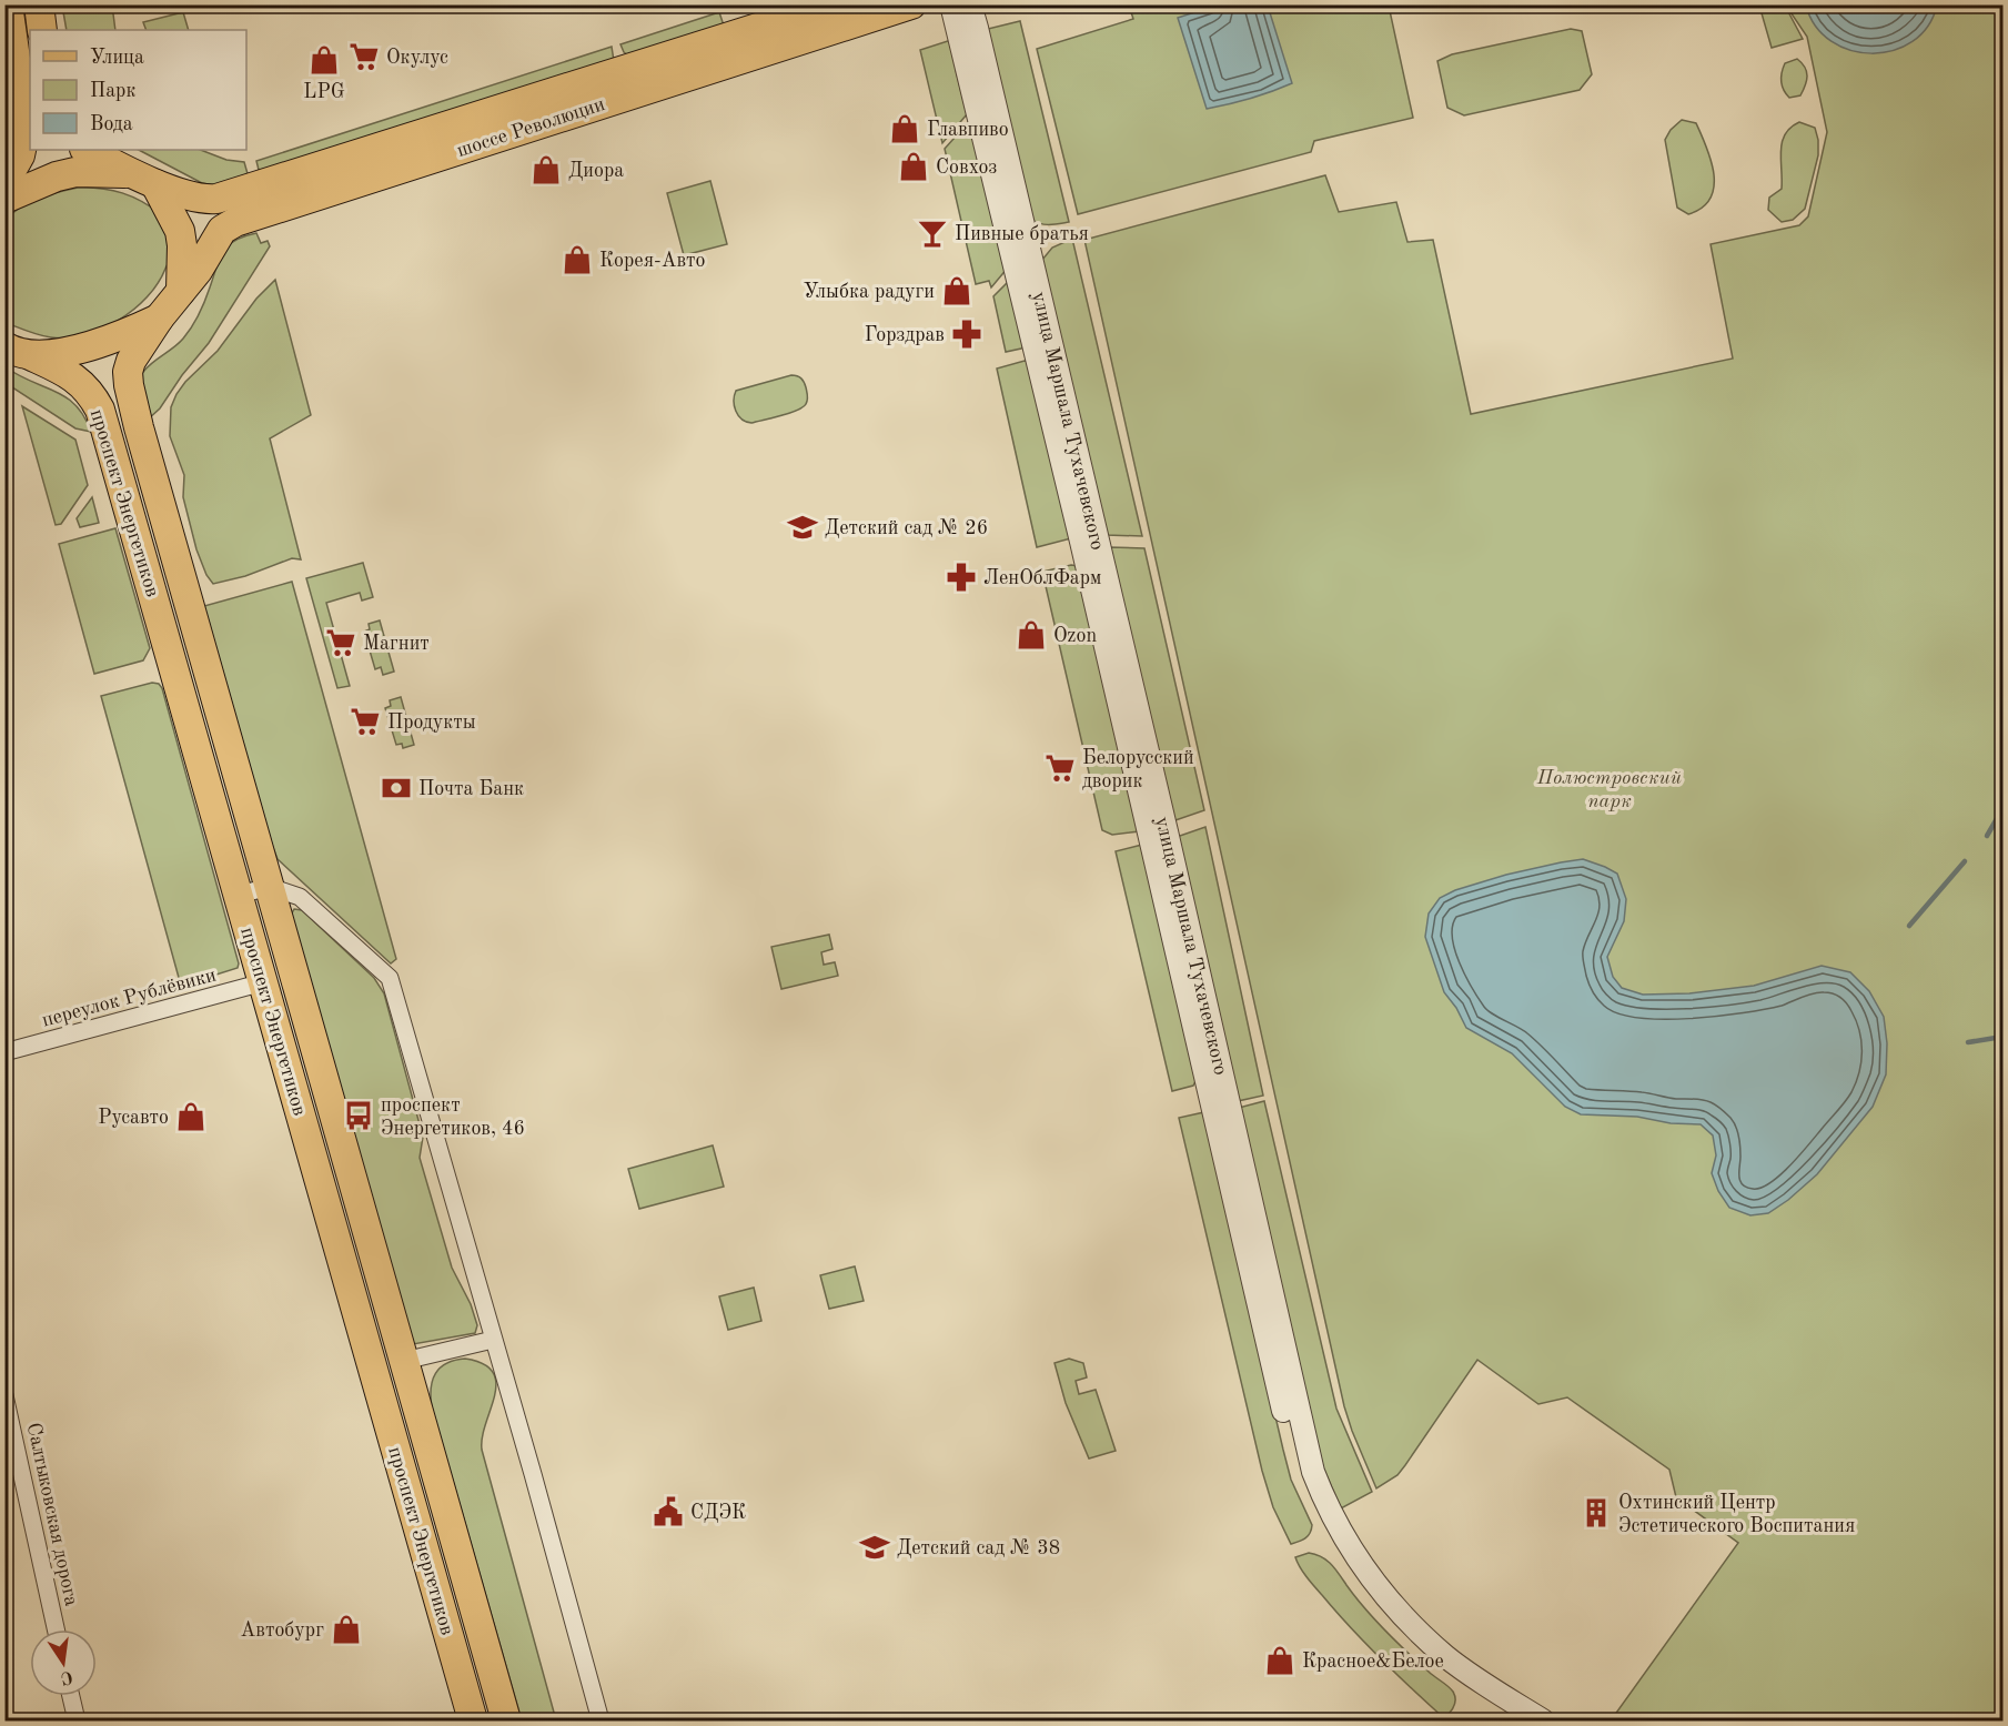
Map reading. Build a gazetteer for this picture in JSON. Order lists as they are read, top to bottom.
{
  "streets": {
    "main road": ["шоссе Революции", "проспект Энергетиков"],
    "street": ["улица Маршала Тухачевского", "переулок Рублёвики", "Салтыковская дорога"]
  },
  "crossings": [
    ["шоссе Революции", "проспект Энергетиков"],
    ["проспект Энергетиков", "переулок Рублёвики"]
  ],
  "parks": ["Полюстровский парк"],
  "places": {
    "supermarket": [
      "Окулус",
      "Магнит",
      "Продукты",
      "Белорусский дворик"
    ],
    "shop": [
      "LPG",
      "Главпиво",
      "Совхоз",
      "Диора",
      "Корея-Авто",
      "Улыбка радуги",
      "Ozon",
      "Русавто",
      "Автобург",
      "Красное&Белое"
    ],
    "bar": ["Пивные братья"],
    "pharmacy": ["Горздрав", "ЛенОблФарм"],
    "school or university": ["Детский сад № 26", "Детский сад № 38"],
    "bank": ["Почта Банк"],
    "bus stop": ["проспект Энергетиков, 46"],
    "public building": ["СДЭК"],
    "building": ["Охтинский Центр Эстетического Воспитания"]
  },
  "legend": ["Улица", "Парк", "Вода"],
  "north": "bottom"
}
